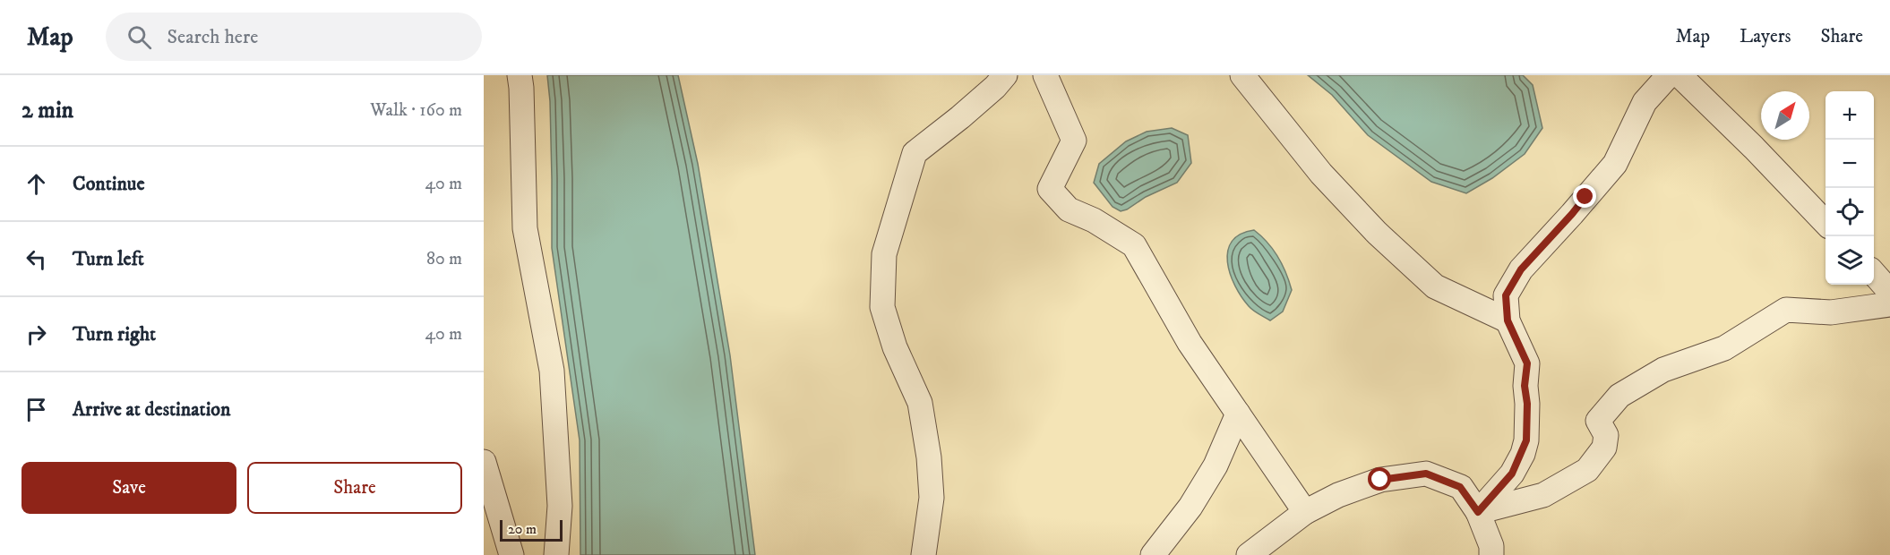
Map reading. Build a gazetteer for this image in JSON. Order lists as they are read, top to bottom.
{
  "scale_bar": "20 m",
  "north": "top right",
  "page": {
    "header": "Map",
    "search": "Search here",
    "nav": ["Map", "Layers", "Share"],
    "heading": ["2 min", "Walk · 160 m"],
    "map_buttons": ["+", "−"],
    "list": [
      ["Continue", "40 m"],
      ["Turn left", "80 m"],
      ["Turn right", "40 m"],
      "Arrive at destination"
    ],
    "buttons": ["Save", "Share"],
    "scale": "20 m"
  }
}
